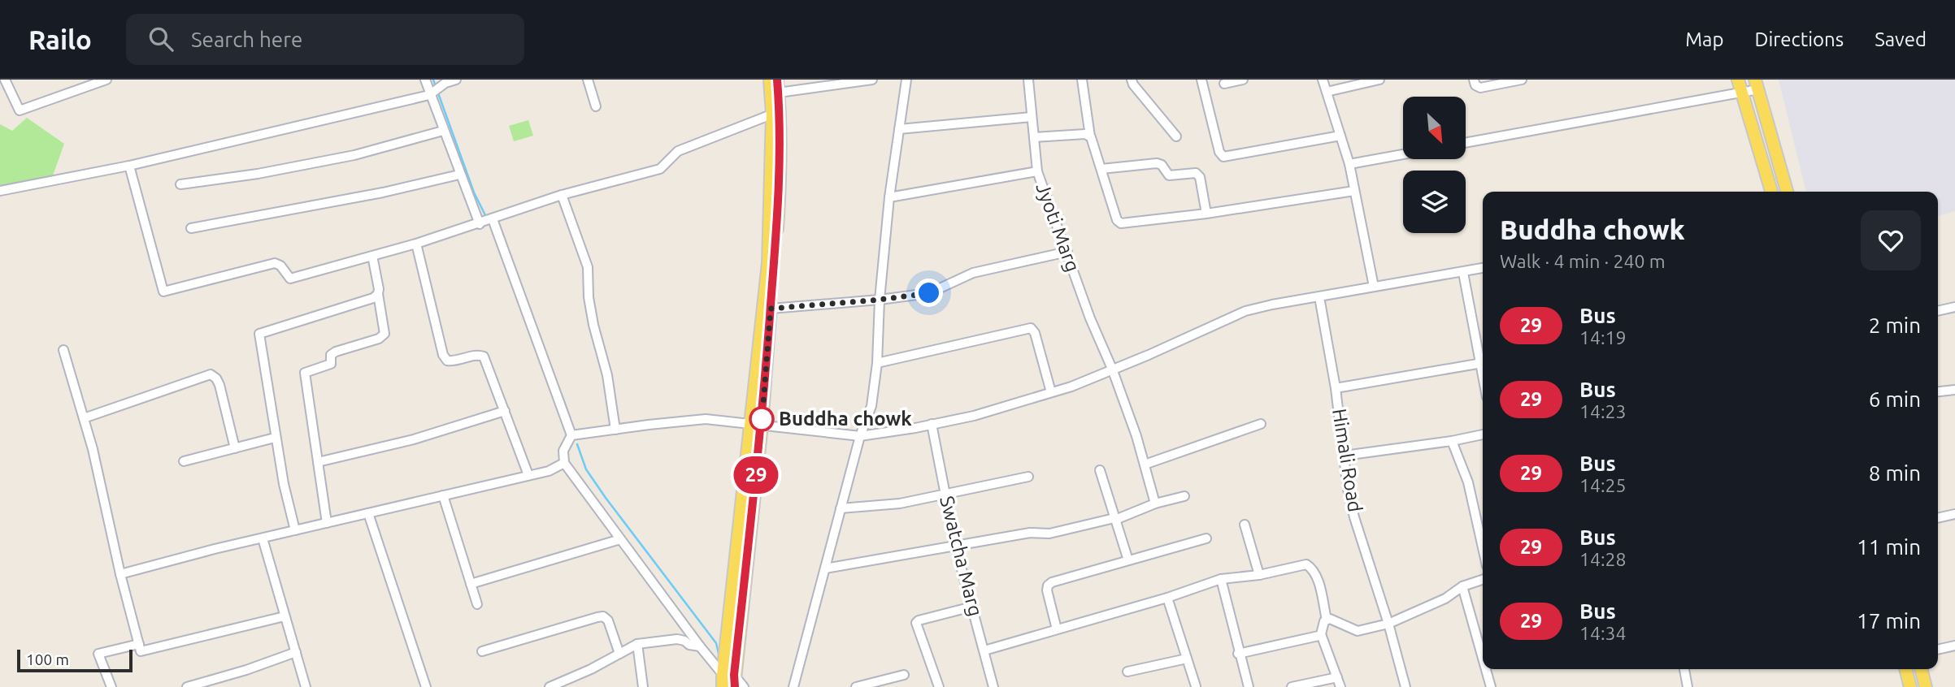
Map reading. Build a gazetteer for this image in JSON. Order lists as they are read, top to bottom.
{
  "streets": {
    "street": ["Jyoti Marg", "Himali Road", "Swatcha Marg"]
  },
  "places": ["Buddha chowk"],
  "lines": ["bus line 29"],
  "scale_bar": "100 m",
  "north": "bottom right",
  "page": {
    "header": "Railo",
    "search": "Search here",
    "nav": ["Map", "Directions", "Saved"],
    "on_map": "29",
    "heading": ["Buddha chowk", "Walk · 4 min · 240 m"],
    "list": [
      {
        "mark": "29",
        "name": "Bus",
        "note": "14:19",
        "value": "2 min"
      },
      {
        "mark": "29",
        "name": "Bus",
        "note": "14:23",
        "value": "6 min"
      },
      {
        "mark": "29",
        "name": "Bus",
        "note": "14:25",
        "value": "8 min"
      },
      {
        "mark": "29",
        "name": "Bus",
        "note": "14:28",
        "value": "11 min"
      },
      {
        "mark": "29",
        "name": "Bus",
        "note": "14:34",
        "value": "17 min"
      }
    ],
    "scale": "100 m"
  }
}
